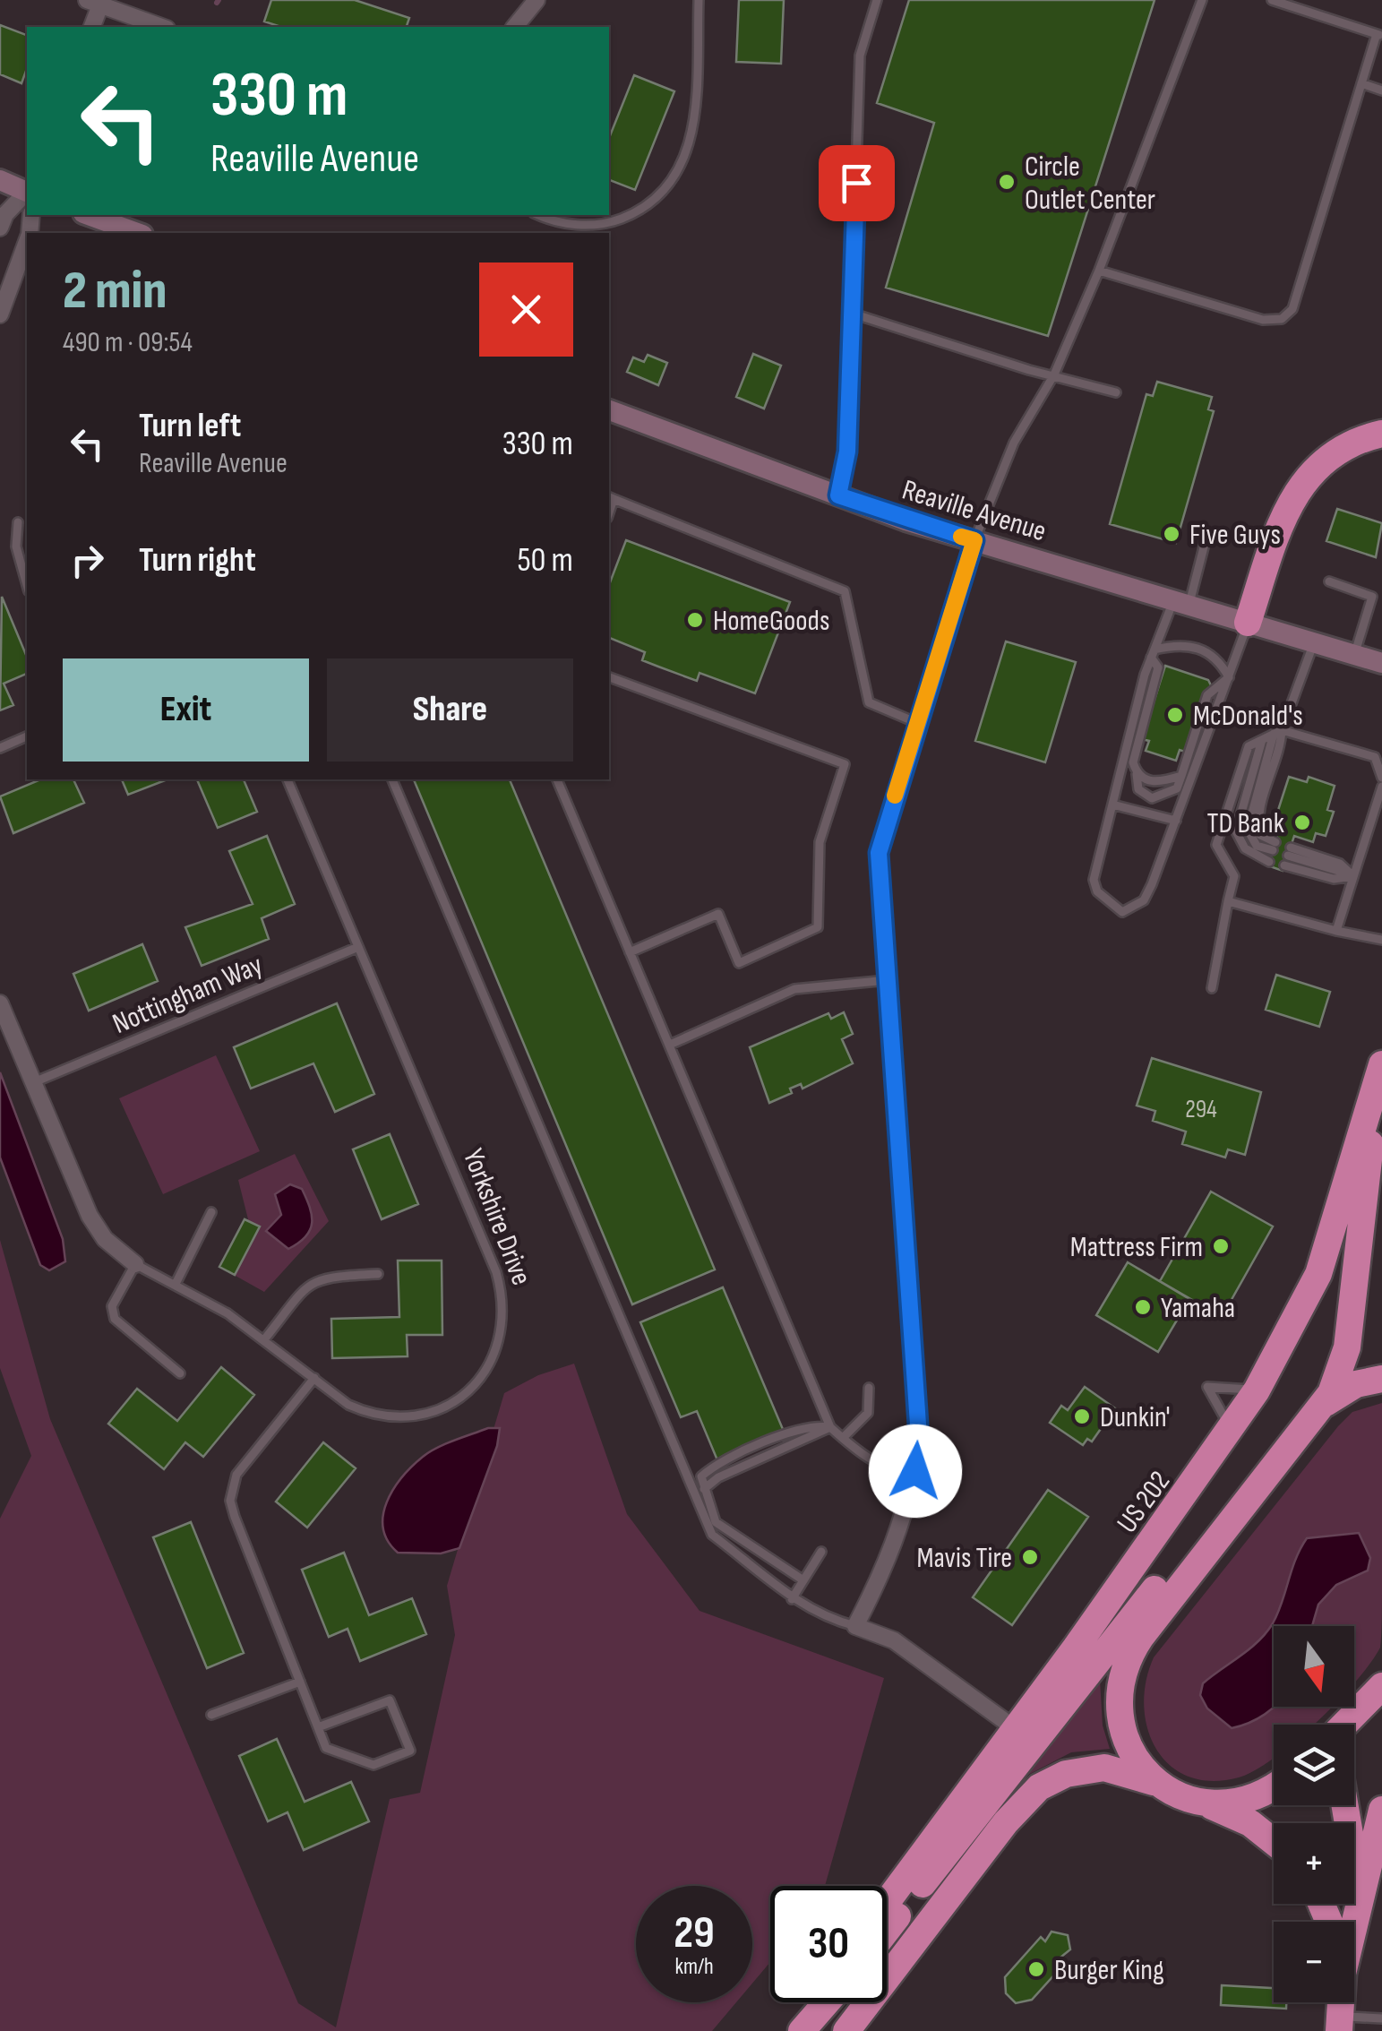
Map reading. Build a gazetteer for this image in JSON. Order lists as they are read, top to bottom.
{
  "streets": {
    "highway": ["US 202"],
    "street": ["Reaville Avenue", "Yorkshire Drive"],
    "lane": ["Nottingham Way"]
  },
  "crossings": [
    ["Nottingham Way", "Yorkshire Drive"]
  ],
  "places": [
    "Circle Outlet Center",
    "Five Guys",
    "HomeGoods",
    "McDonald's",
    "TD Bank",
    "Mattress Firm",
    "Yamaha",
    "Dunkin'",
    "Mavis Tire",
    "Burger King"
  ],
  "house_numbers": ["294"],
  "north": "bottom",
  "page": {
    "turn": ["330 m", "Reaville Avenue"],
    "heading": ["2 min", "490 m · 09:54"],
    "list": [
      {
        "name": "Turn left",
        "note": "Reaville Avenue",
        "value": "330 m"
      },
      {
        "name": "Turn right",
        "value": "50 m"
      }
    ],
    "buttons": ["Exit", "Share"],
    "map_buttons": ["+", "−"],
    "speed": "29 km/h",
    "limit": "30"
  }
}
